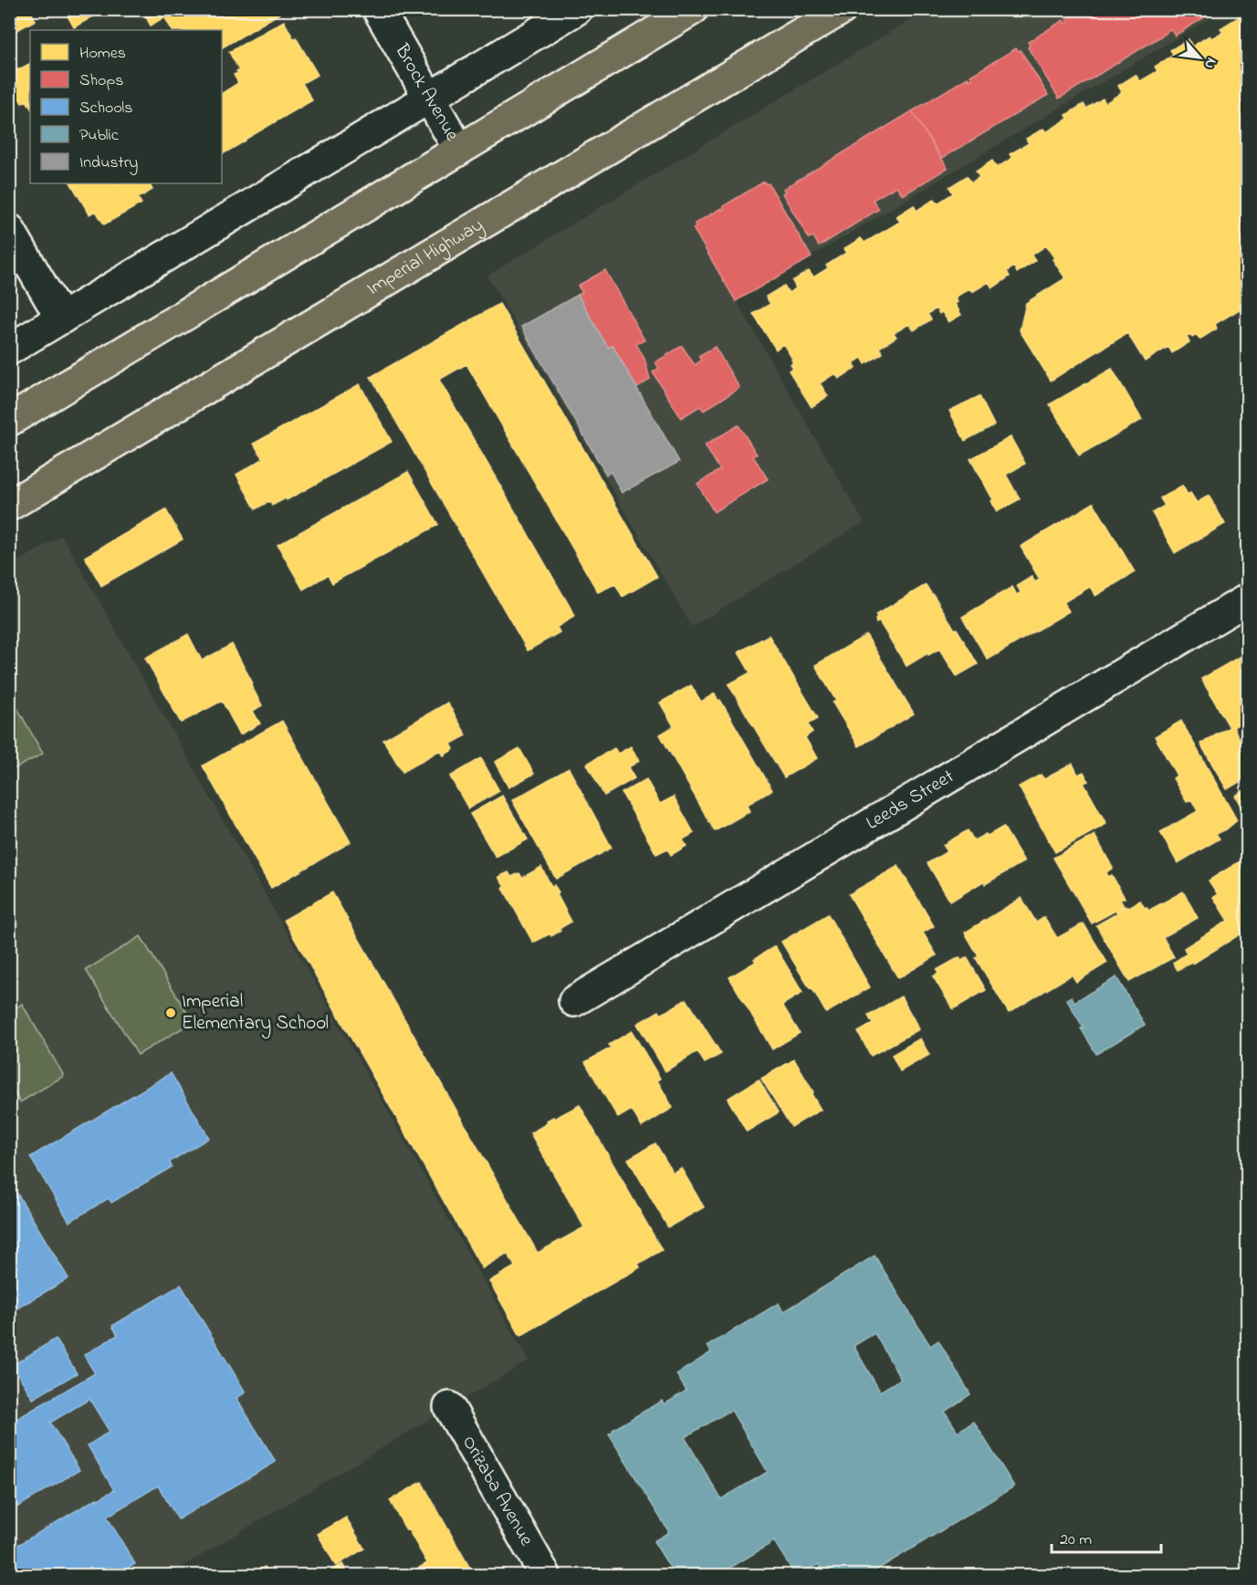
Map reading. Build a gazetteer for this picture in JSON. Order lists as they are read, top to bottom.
{
  "streets": {
    "main road": ["Imperial Highway"],
    "street": ["Brock Avenue", "Leeds Street", "Orizaba Avenue"]
  },
  "places": ["Imperial Elementary School"],
  "legend": [
    "Homes",
    "Shops",
    "Schools",
    "Public",
    "Industry"
  ],
  "scale_bar": "20 m",
  "north": "bottom right"
}
